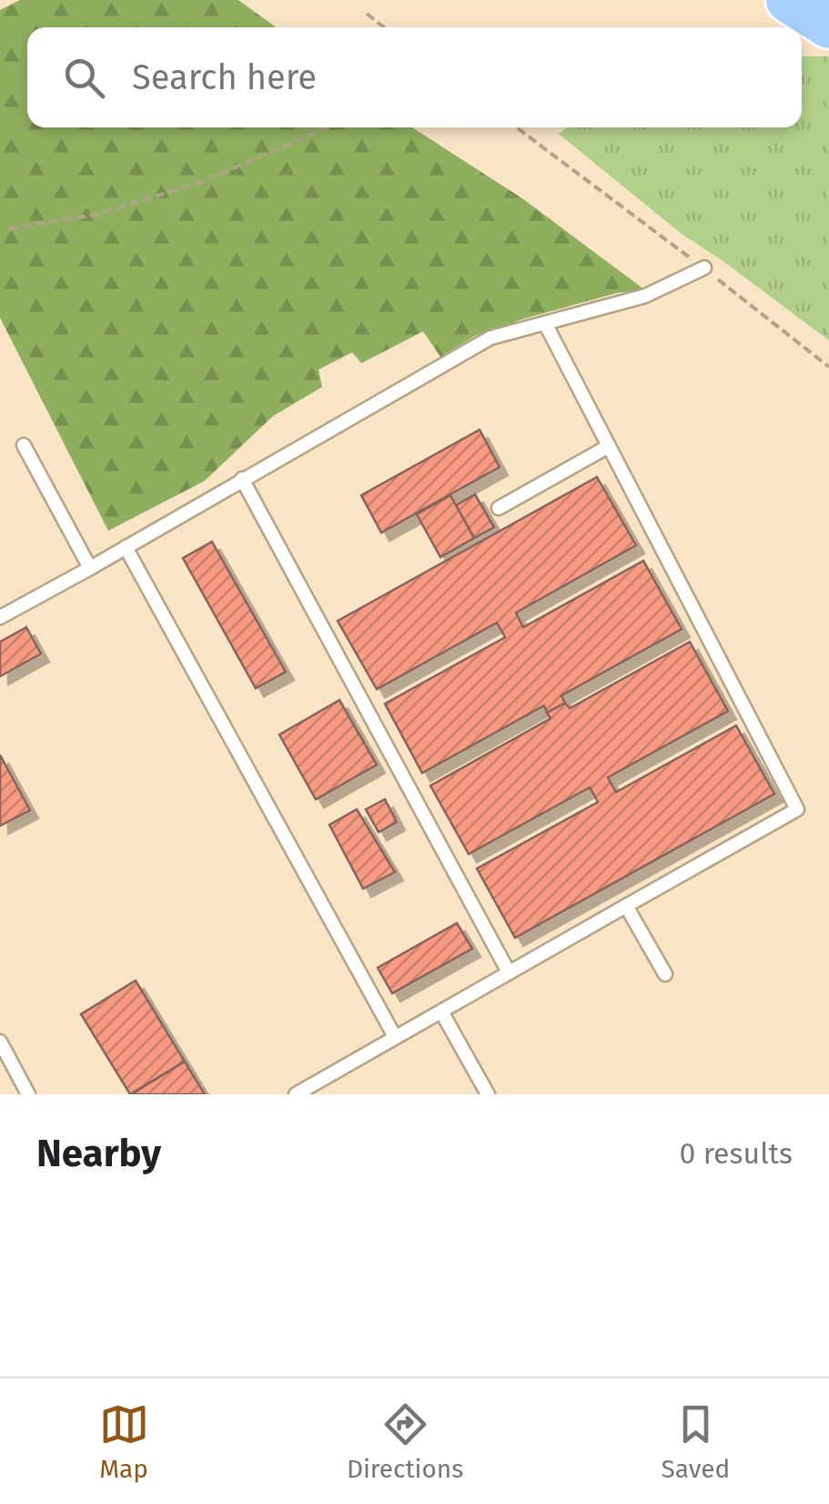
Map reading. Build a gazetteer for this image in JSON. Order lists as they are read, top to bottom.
{
  "page": {
    "search": "Search here",
    "heading": ["Nearby", "0 results"],
    "nav": ["Map", "Directions", "Saved"]
  }
}
